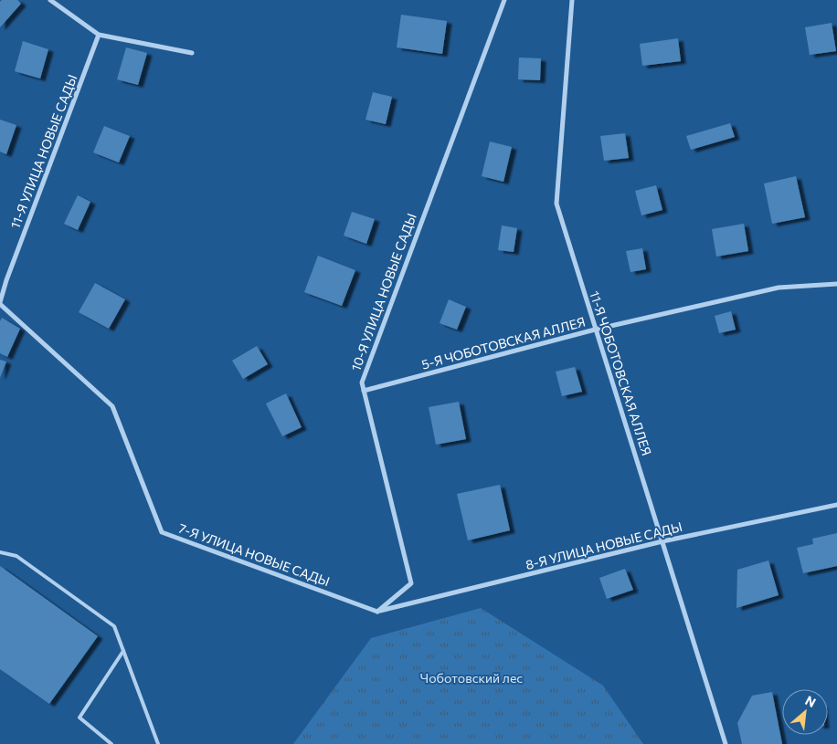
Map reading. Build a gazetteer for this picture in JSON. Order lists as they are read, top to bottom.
{
  "streets": {
    "street": [
      "11-Я УЛИЦА НОВЫЕ САДЫ",
      "10-Я УЛИЦА НОВЫЕ САДЫ",
      "5-Я ЧОБОТОВСКАЯ АЛЛЕЯ",
      "11-Я ЧОБОТОВСКАЯ АЛЛЕЯ",
      "8-Я УЛИЦА НОВЫЕ САДЫ",
      "7-Я УЛИЦА НОВЫЕ САДЫ"
    ]
  },
  "crossings": [
    ["11-Я УЛИЦА НОВЫЕ САДЫ", "7-Я УЛИЦА НОВЫЕ САДЫ"],
    ["10-Я УЛИЦА НОВЫЕ САДЫ", "5-Я ЧОБОТОВСКАЯ АЛЛЕЯ"],
    ["10-Я УЛИЦА НОВЫЕ САДЫ", "8-Я УЛИЦА НОВЫЕ САДЫ"],
    ["10-Я УЛИЦА НОВЫЕ САДЫ", "7-Я УЛИЦА НОВЫЕ САДЫ"],
    ["5-Я ЧОБОТОВСКАЯ АЛЛЕЯ", "11-Я ЧОБОТОВСКАЯ АЛЛЕЯ"],
    ["11-Я ЧОБОТОВСКАЯ АЛЛЕЯ", "8-Я УЛИЦА НОВЫЕ САДЫ"],
    ["8-Я УЛИЦА НОВЫЕ САДЫ", "7-Я УЛИЦА НОВЫЕ САДЫ"]
  ],
  "parks": ["Чоботовский лес"],
  "north": "top right"
}
